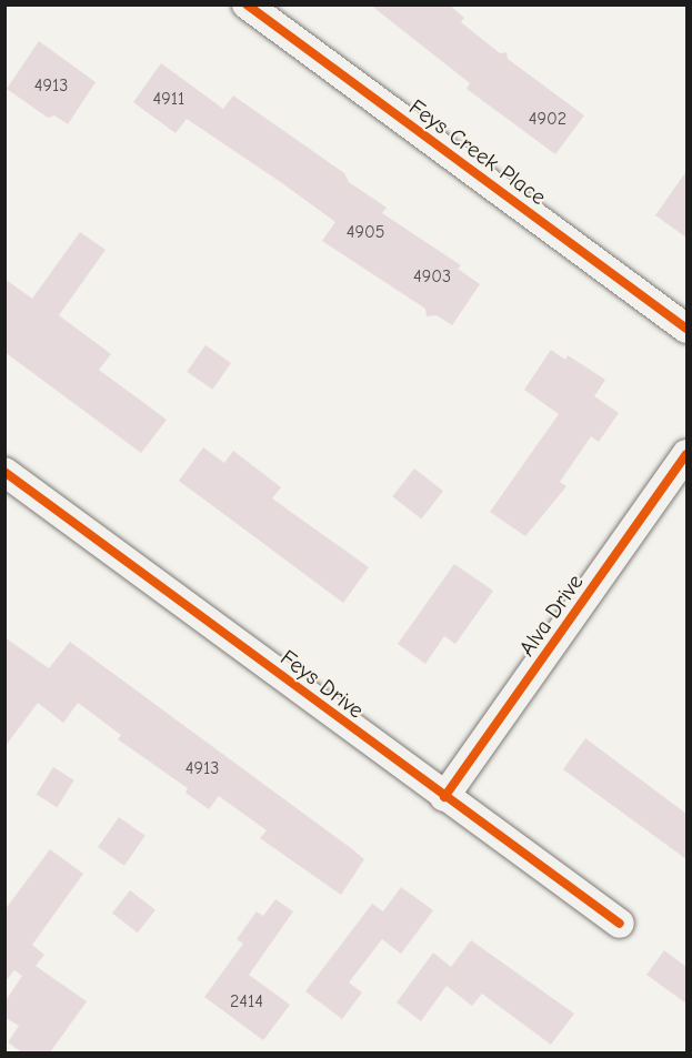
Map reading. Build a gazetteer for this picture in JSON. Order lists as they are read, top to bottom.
{
  "streets": {
    "street": ["Feys Creek Place", "Alva Drive", "Feys Drive"]
  },
  "crossings": [
    ["Alva Drive", "Feys Drive"]
  ],
  "house_numbers": [
    "4913",
    "4911",
    "4902",
    "4905",
    "4903",
    "4913",
    "2414"
  ]
}
